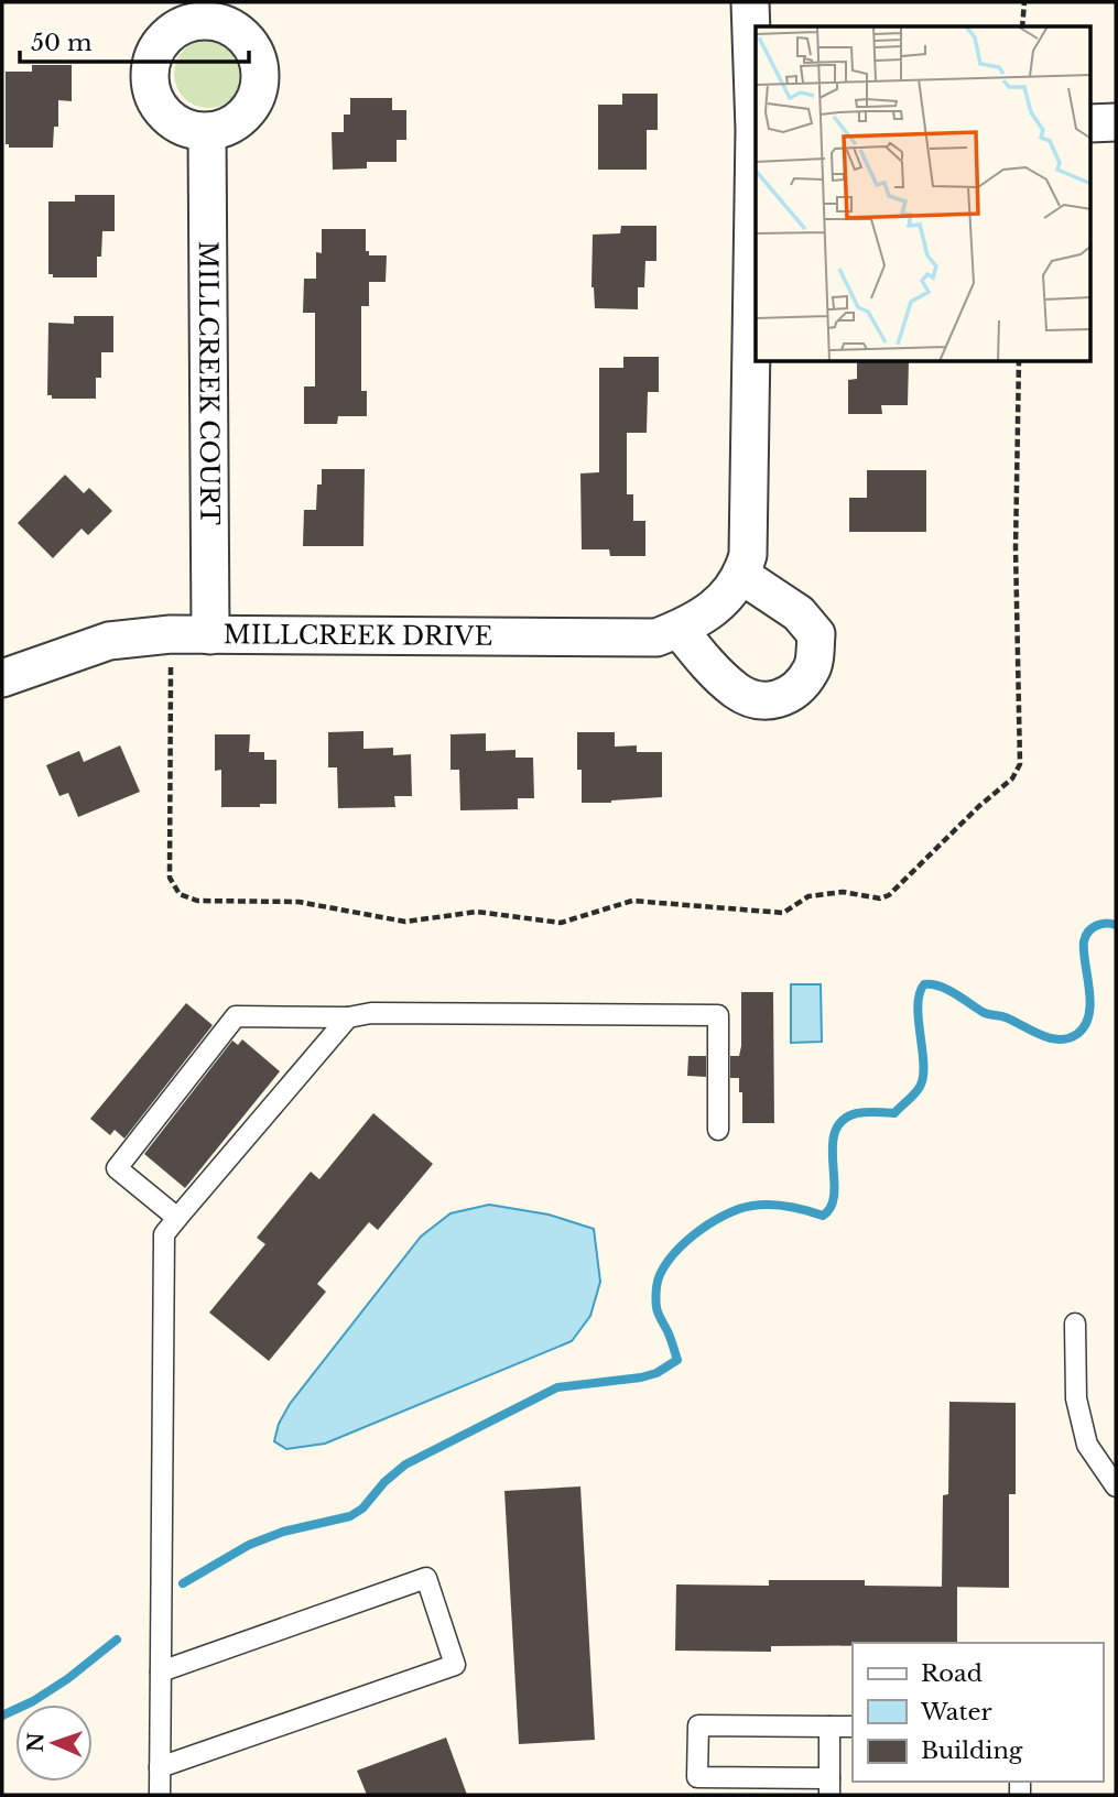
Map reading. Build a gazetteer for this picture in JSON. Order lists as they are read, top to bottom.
{
  "streets": {
    "street": ["MILLCREEK COURT", "MILLCREEK DRIVE"]
  },
  "crossings": [
    ["MILLCREEK COURT", "MILLCREEK DRIVE"]
  ],
  "legend": ["Road", "Water", "Building"],
  "scale_bar": "50 m",
  "north": "left"
}
